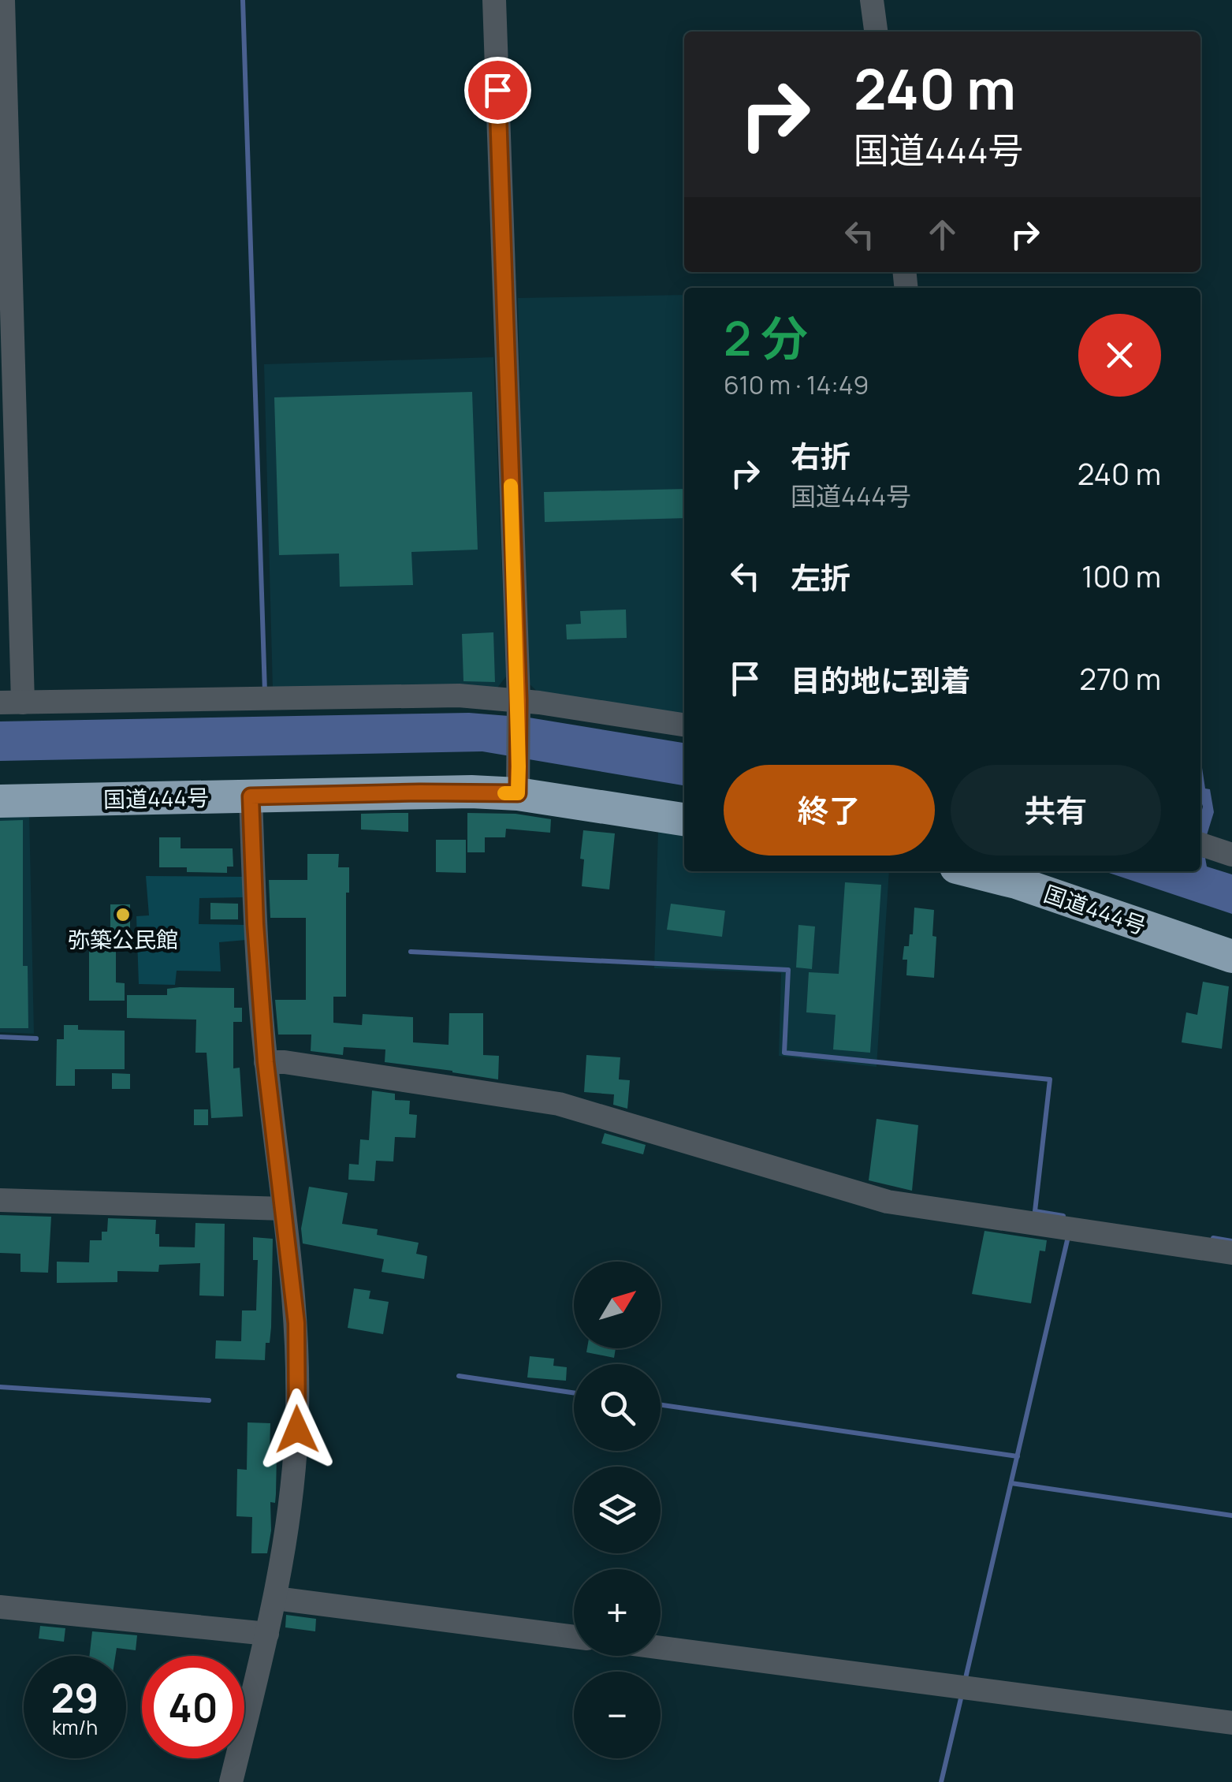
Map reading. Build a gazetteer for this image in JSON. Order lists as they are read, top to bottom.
{
  "streets": {
    "highway": ["国道444号"]
  },
  "places": ["弥築公民館"],
  "north": "top right",
  "page": {
    "turn": ["240 m", "国道444号"],
    "heading": ["2 分", "610 m · 14:49"],
    "list": [
      {
        "name": "右折",
        "note": "国道444号",
        "value": "240 m"
      },
      {
        "name": "左折",
        "value": "100 m"
      },
      {
        "name": "目的地に到着",
        "value": "270 m"
      }
    ],
    "buttons": ["終了", "共有"],
    "map_buttons": ["+", "−"],
    "speed": "29 km/h",
    "limit": "40"
  }
}
